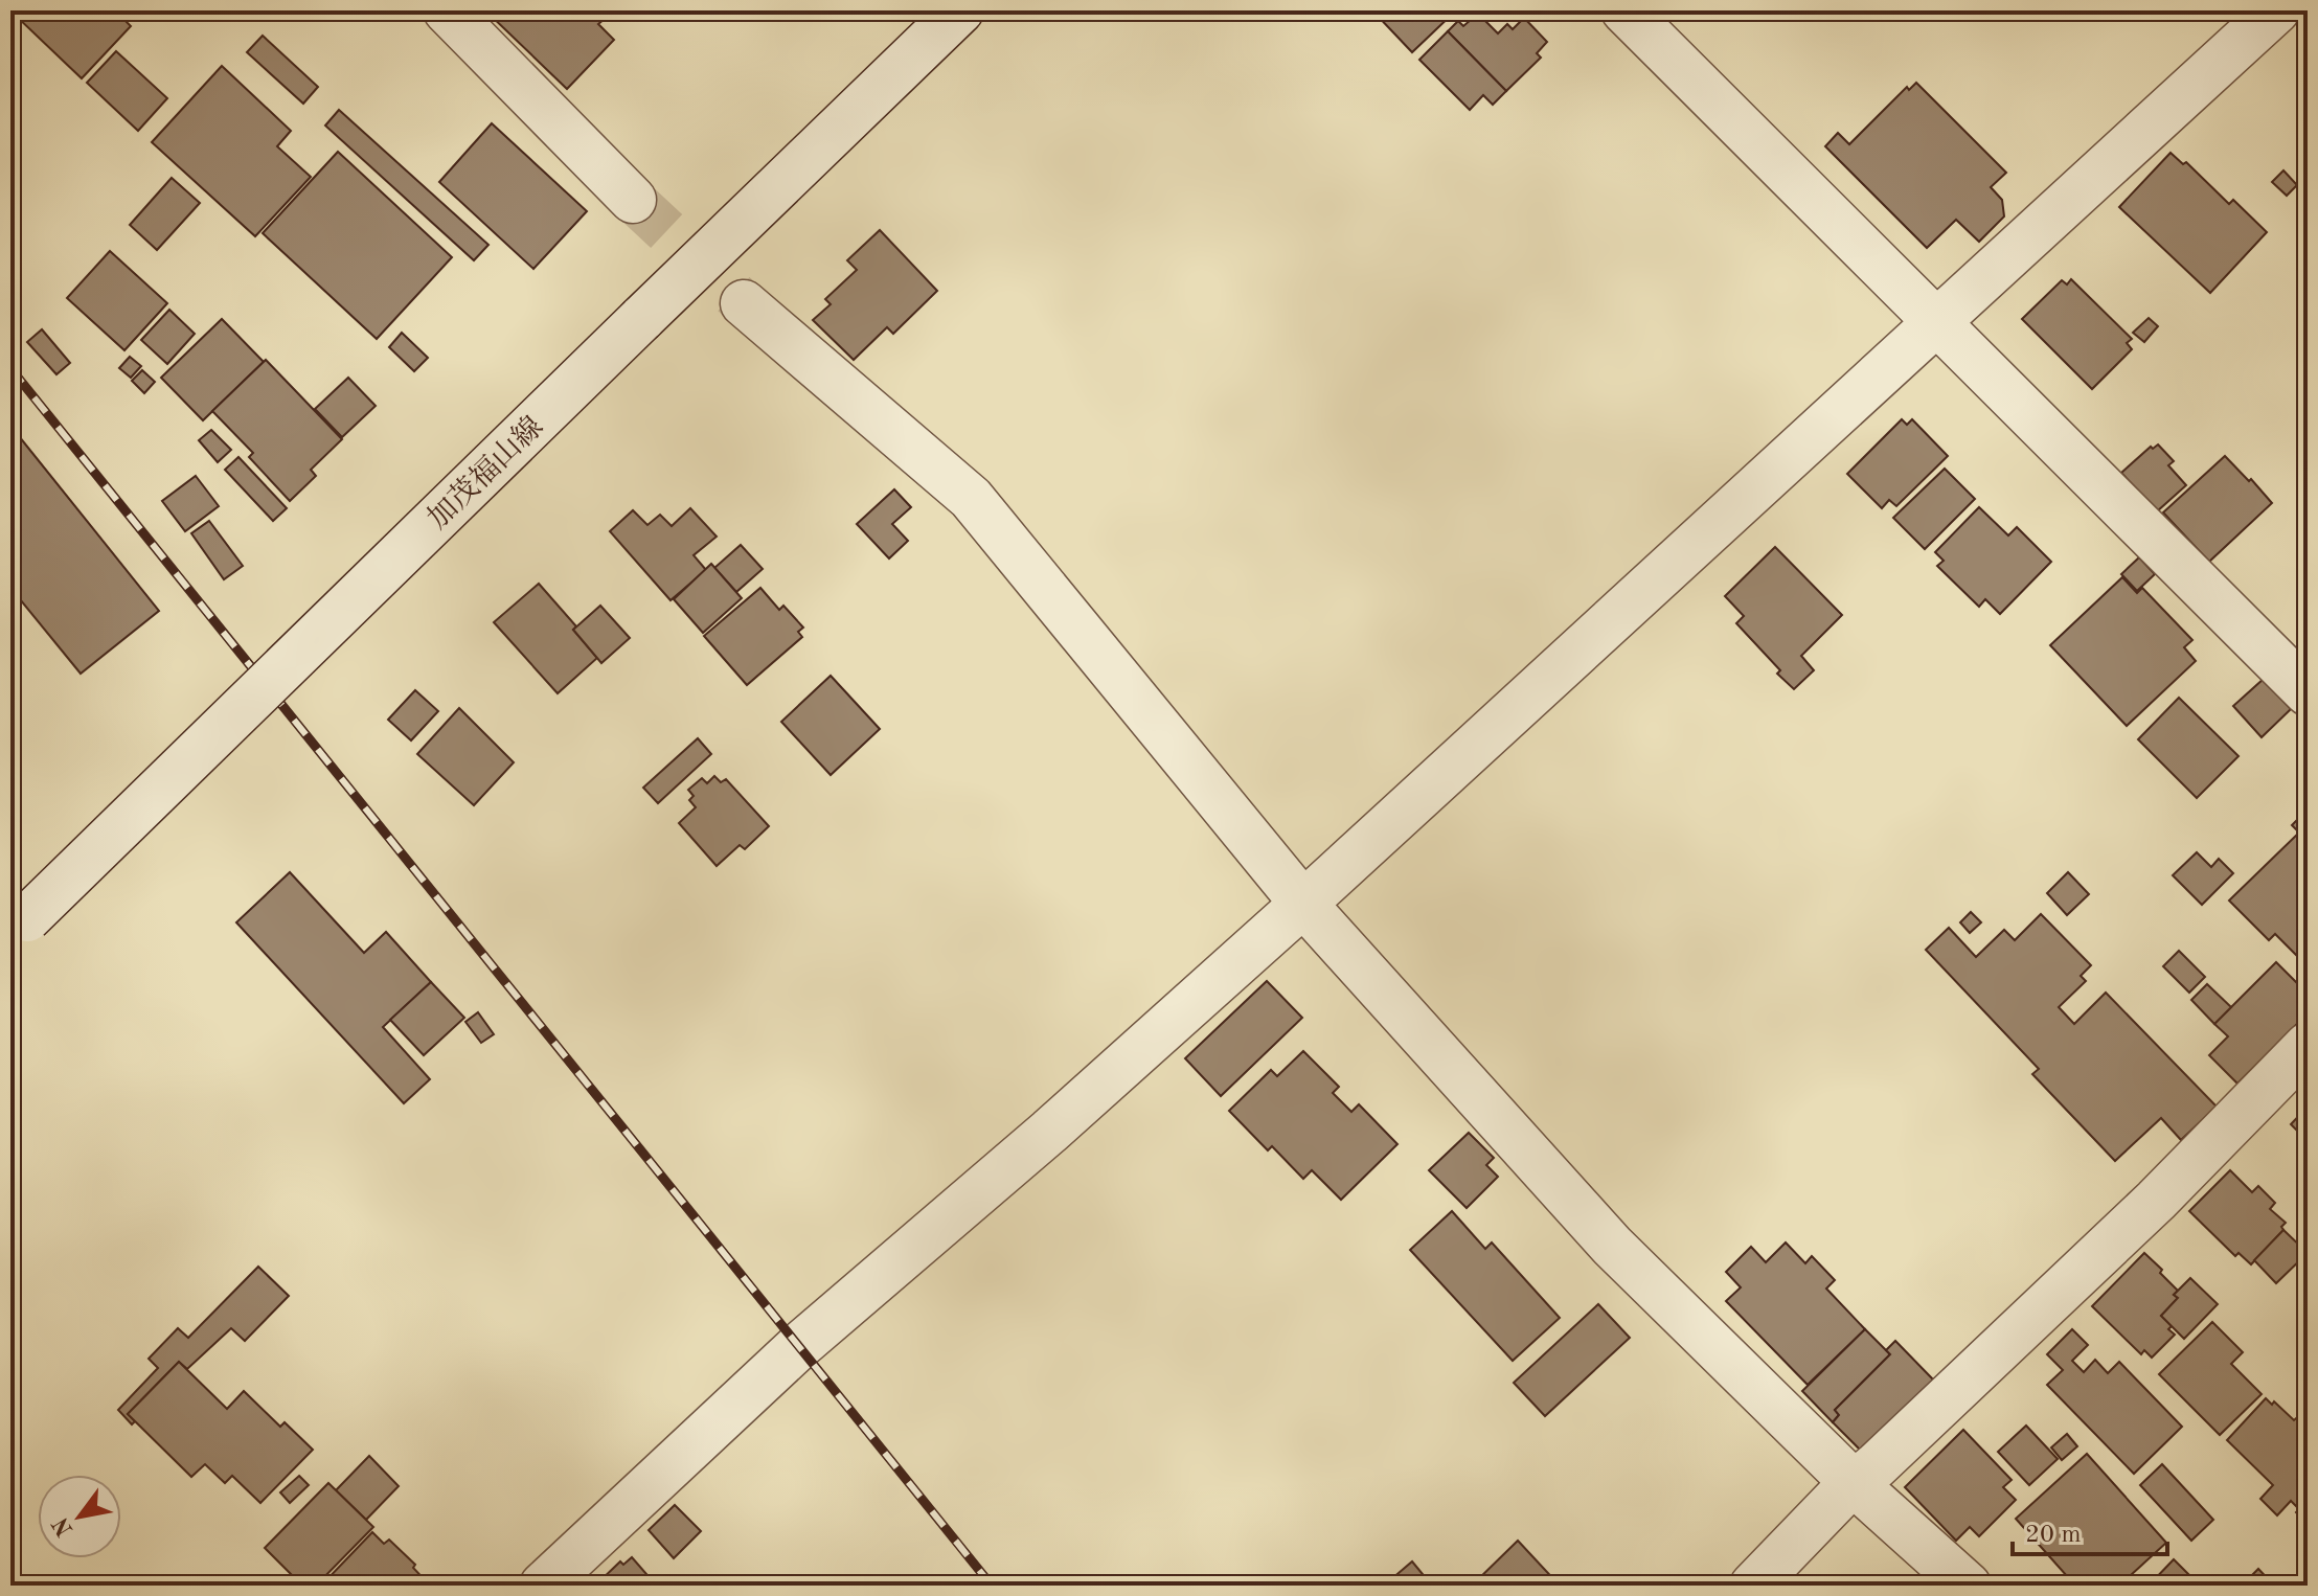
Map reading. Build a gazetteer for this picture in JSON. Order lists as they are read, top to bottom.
{
  "streets": {
    "street": ["加茂福山線"]
  },
  "scale_bar": "20 m",
  "north": "bottom left"
}
